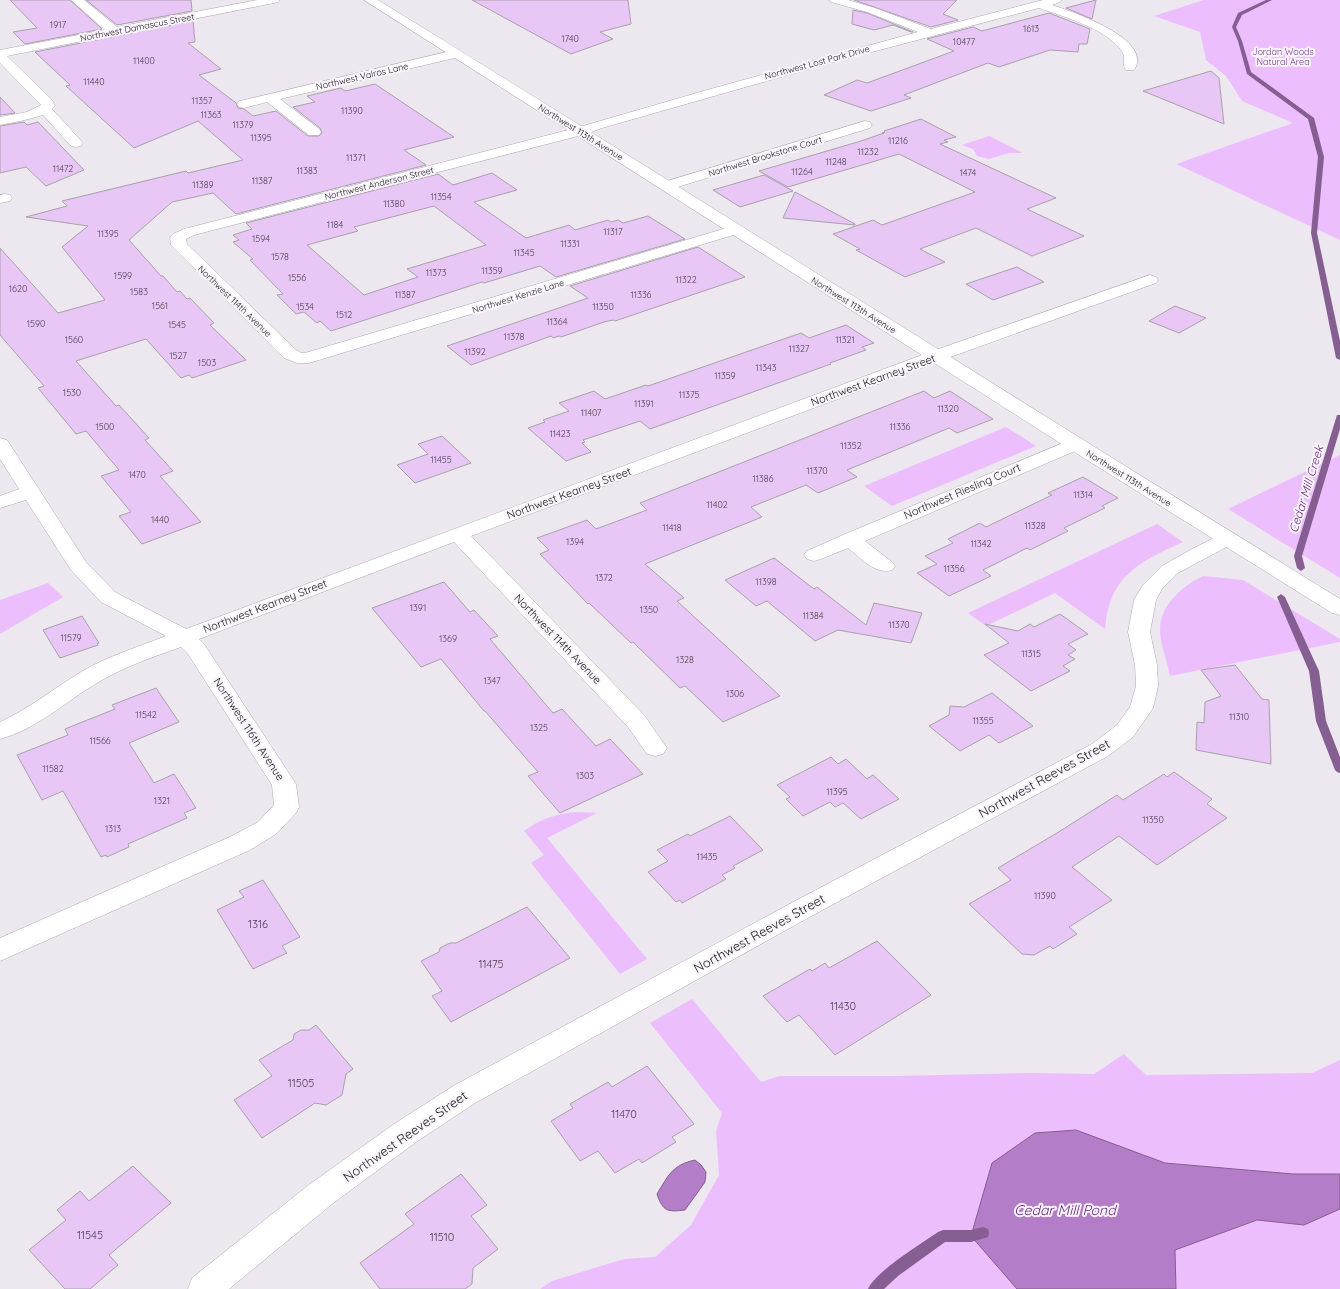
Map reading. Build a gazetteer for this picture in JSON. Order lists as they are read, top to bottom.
{
  "streets": {
    "street": [
      "Northwest Damascus Street",
      "Northwest Lost Park Drive",
      "Northwest Valros Lane",
      "Northwest 113th Avenue",
      "Northwest Brookstone Court",
      "Northwest Anderson Street",
      "Northwest Kenzie Lane",
      "Northwest 114th Avenue",
      "Northwest Kearney Street",
      "Northwest Riesling Court",
      "Northwest 116th Avenue",
      "Northwest Reeves Street"
    ]
  },
  "crossings": [
    ["Northwest Lost Park Drive", "Northwest 113th Avenue"],
    ["Northwest Lost Park Drive", "Northwest Anderson Street"],
    ["Northwest Valros Lane", "Northwest 113th Avenue"],
    ["Northwest 113th Avenue", "Northwest Brookstone Court"],
    ["Northwest 113th Avenue", "Northwest Anderson Street"],
    ["Northwest 113th Avenue", "Northwest Kenzie Lane"],
    ["Northwest 113th Avenue", "Northwest Kearney Street"],
    ["Northwest 113th Avenue", "Northwest Riesling Court"],
    ["Northwest 113th Avenue", "Northwest Reeves Street"],
    ["Northwest Anderson Street", "Northwest 114th Avenue"],
    ["Northwest Kenzie Lane", "Northwest 114th Avenue"],
    ["Northwest 114th Avenue", "Northwest Kearney Street"],
    ["Northwest Kearney Street", "Northwest 116th Avenue"]
  ],
  "water": ["Cedar Mill Creek", "Cedar Mill Pond"],
  "parks": ["Jordan Woods Natural Area"],
  "house_numbers": [
    "1917",
    "1613",
    "1740",
    "10477",
    "11400",
    "11440",
    "11357",
    "11390",
    "11363",
    "11379",
    "11395",
    "11216",
    "11232",
    "11371",
    "11248",
    "11472",
    "11383",
    "11264",
    "1474",
    "11387",
    "11389",
    "11354",
    "11380",
    "1184",
    "11317",
    "11395",
    "1594",
    "11331",
    "11345",
    "1578",
    "11359",
    "11373",
    "1599",
    "1556",
    "11322",
    "1620",
    "1583",
    "11387",
    "11336",
    "1561",
    "1534",
    "11350",
    "1512",
    "11364",
    "1590",
    "1545",
    "11378",
    "1560",
    "11321",
    "11327",
    "11392",
    "1527",
    "1503",
    "11343",
    "11359",
    "1530",
    "11375",
    "11391",
    "11320",
    "11407",
    "1500",
    "11336",
    "11423",
    "11352",
    "11455",
    "11370",
    "1470",
    "11386",
    "11314",
    "11402",
    "1440",
    "11328",
    "11418",
    "1394",
    "11342",
    "11356",
    "1372",
    "11398",
    "1391",
    "1350",
    "11384",
    "11370",
    "11579",
    "1369",
    "11315",
    "1328",
    "1347",
    "1306",
    "11542",
    "11310",
    "11355",
    "1325",
    "11566",
    "11582",
    "1303",
    "11395",
    "1321",
    "11350",
    "1313",
    "11435",
    "11390",
    "1316",
    "11475",
    "11430",
    "11505",
    "11470",
    "11545",
    "11510"
  ]
}
